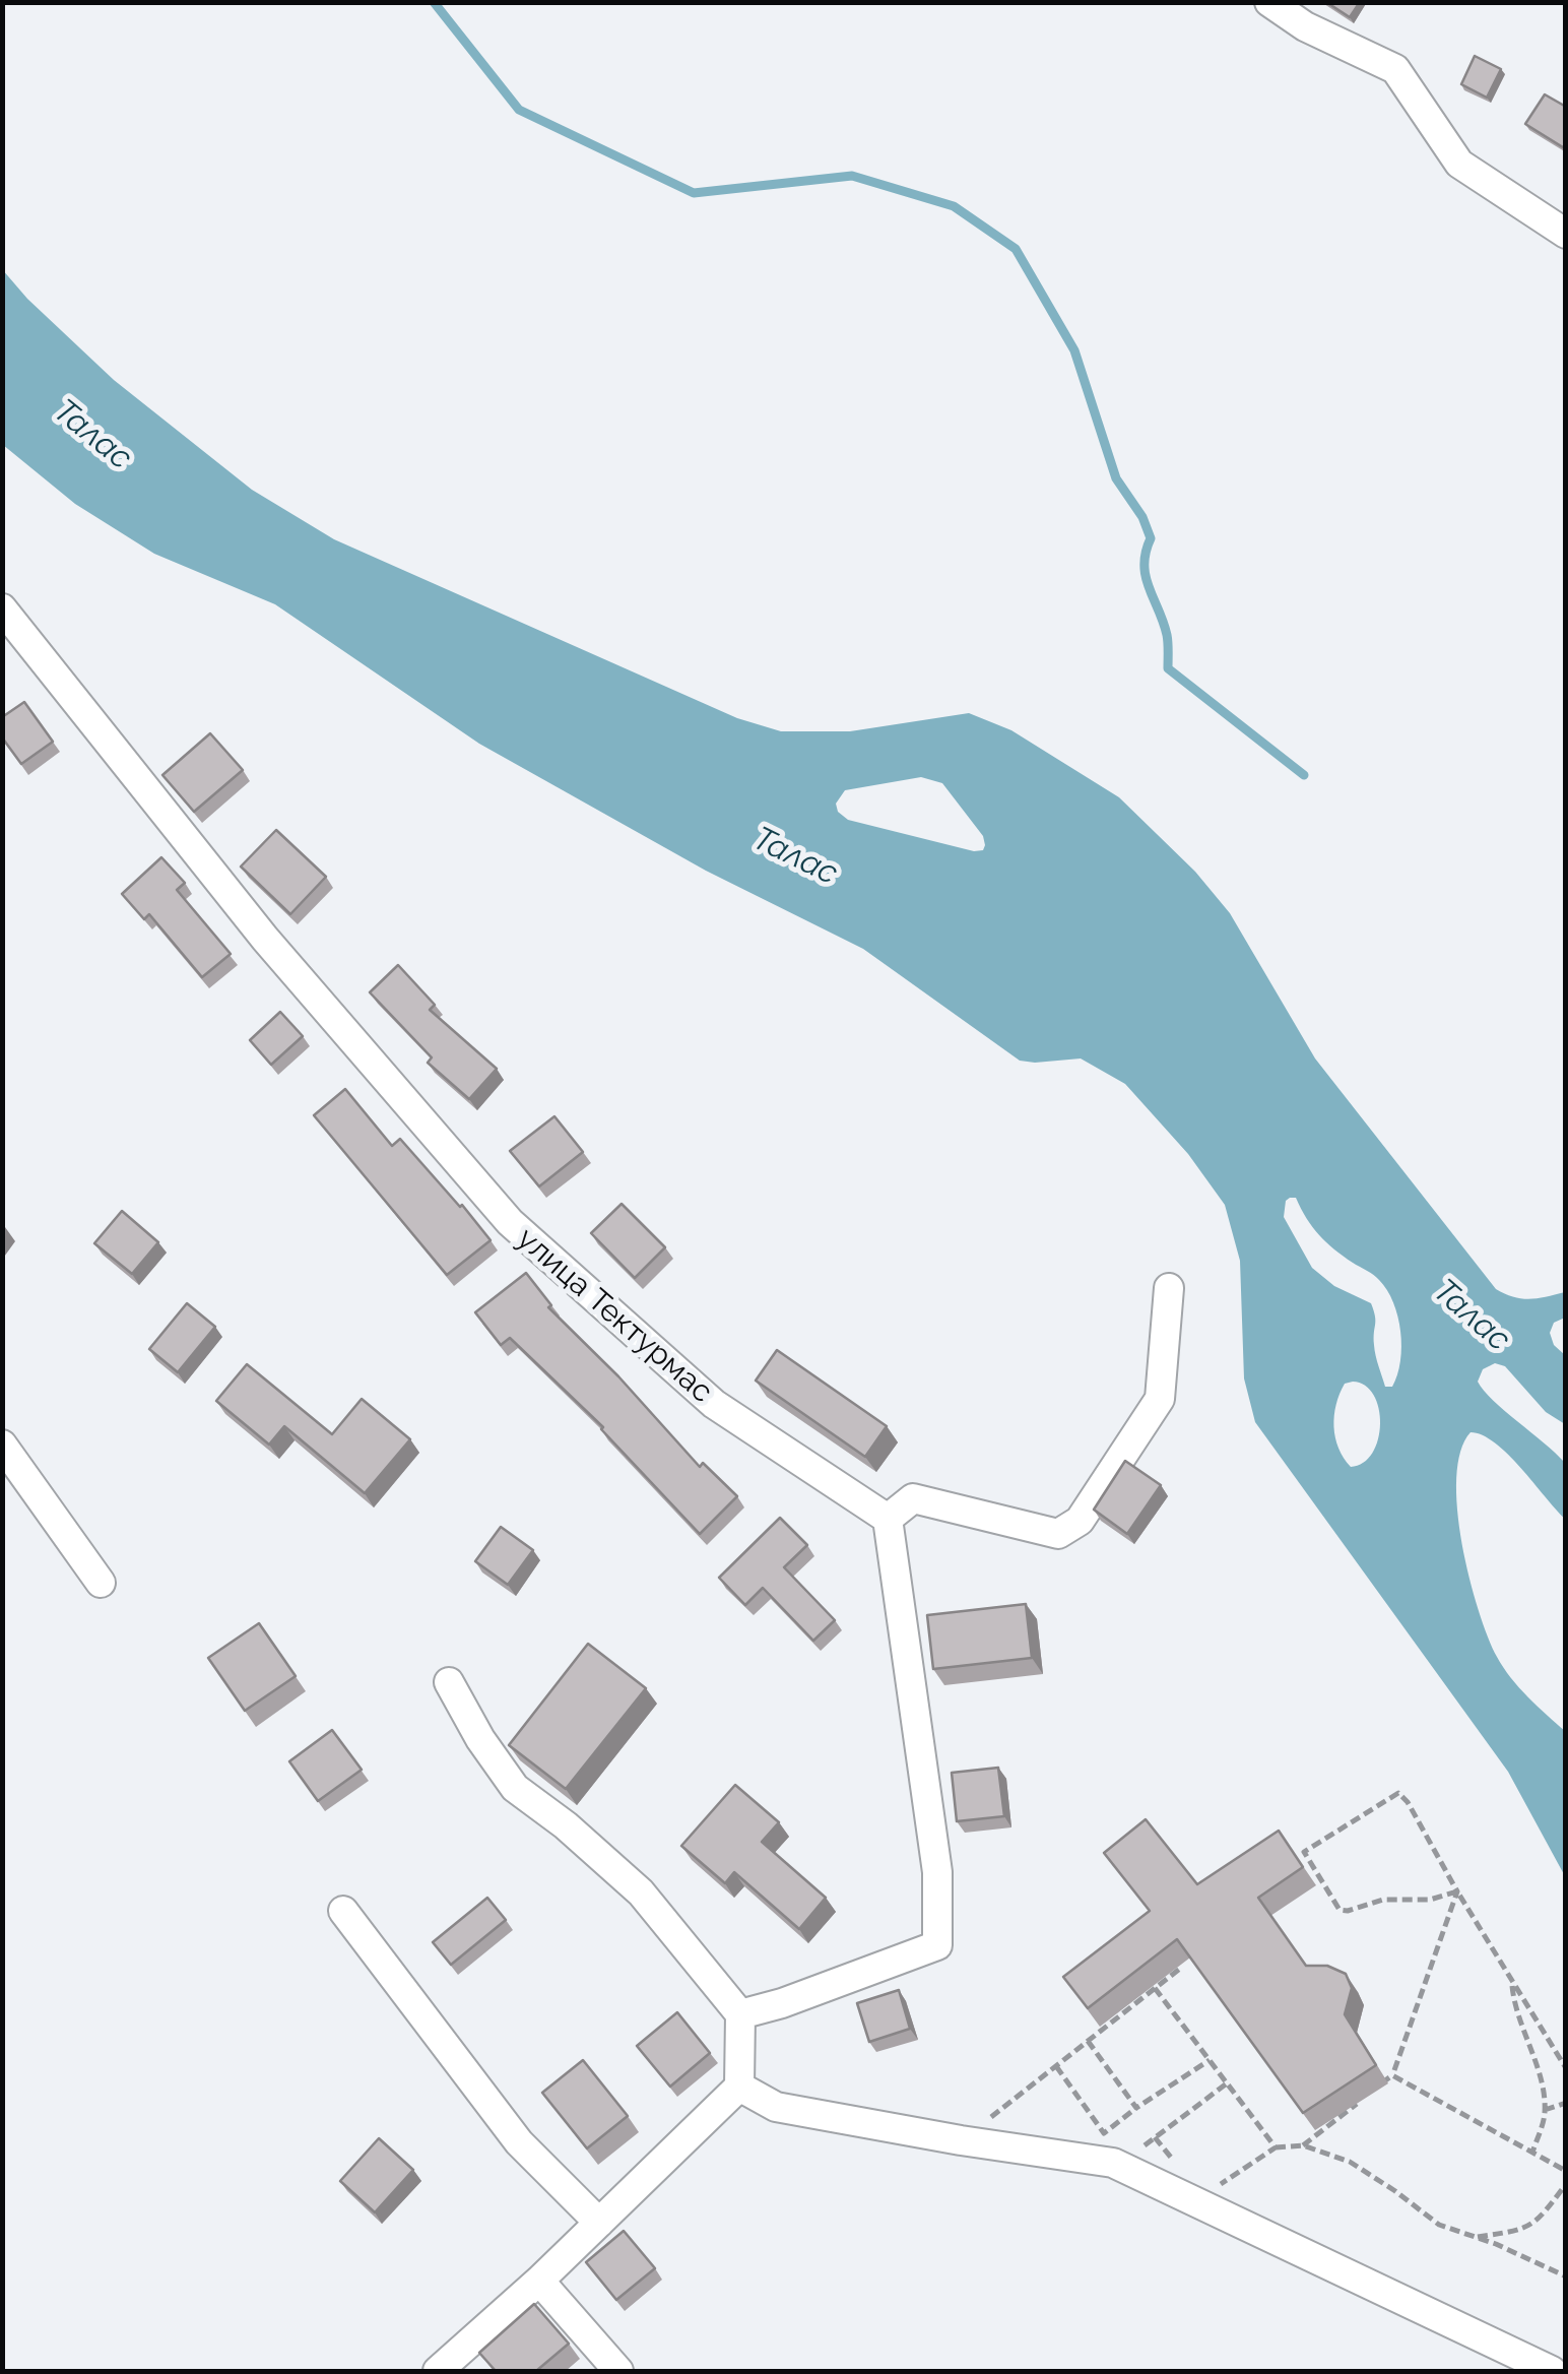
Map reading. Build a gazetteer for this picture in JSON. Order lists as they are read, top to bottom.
{
  "streets": {
    "street": ["улица Тектурмас"]
  },
  "water": ["Талас"]
}
